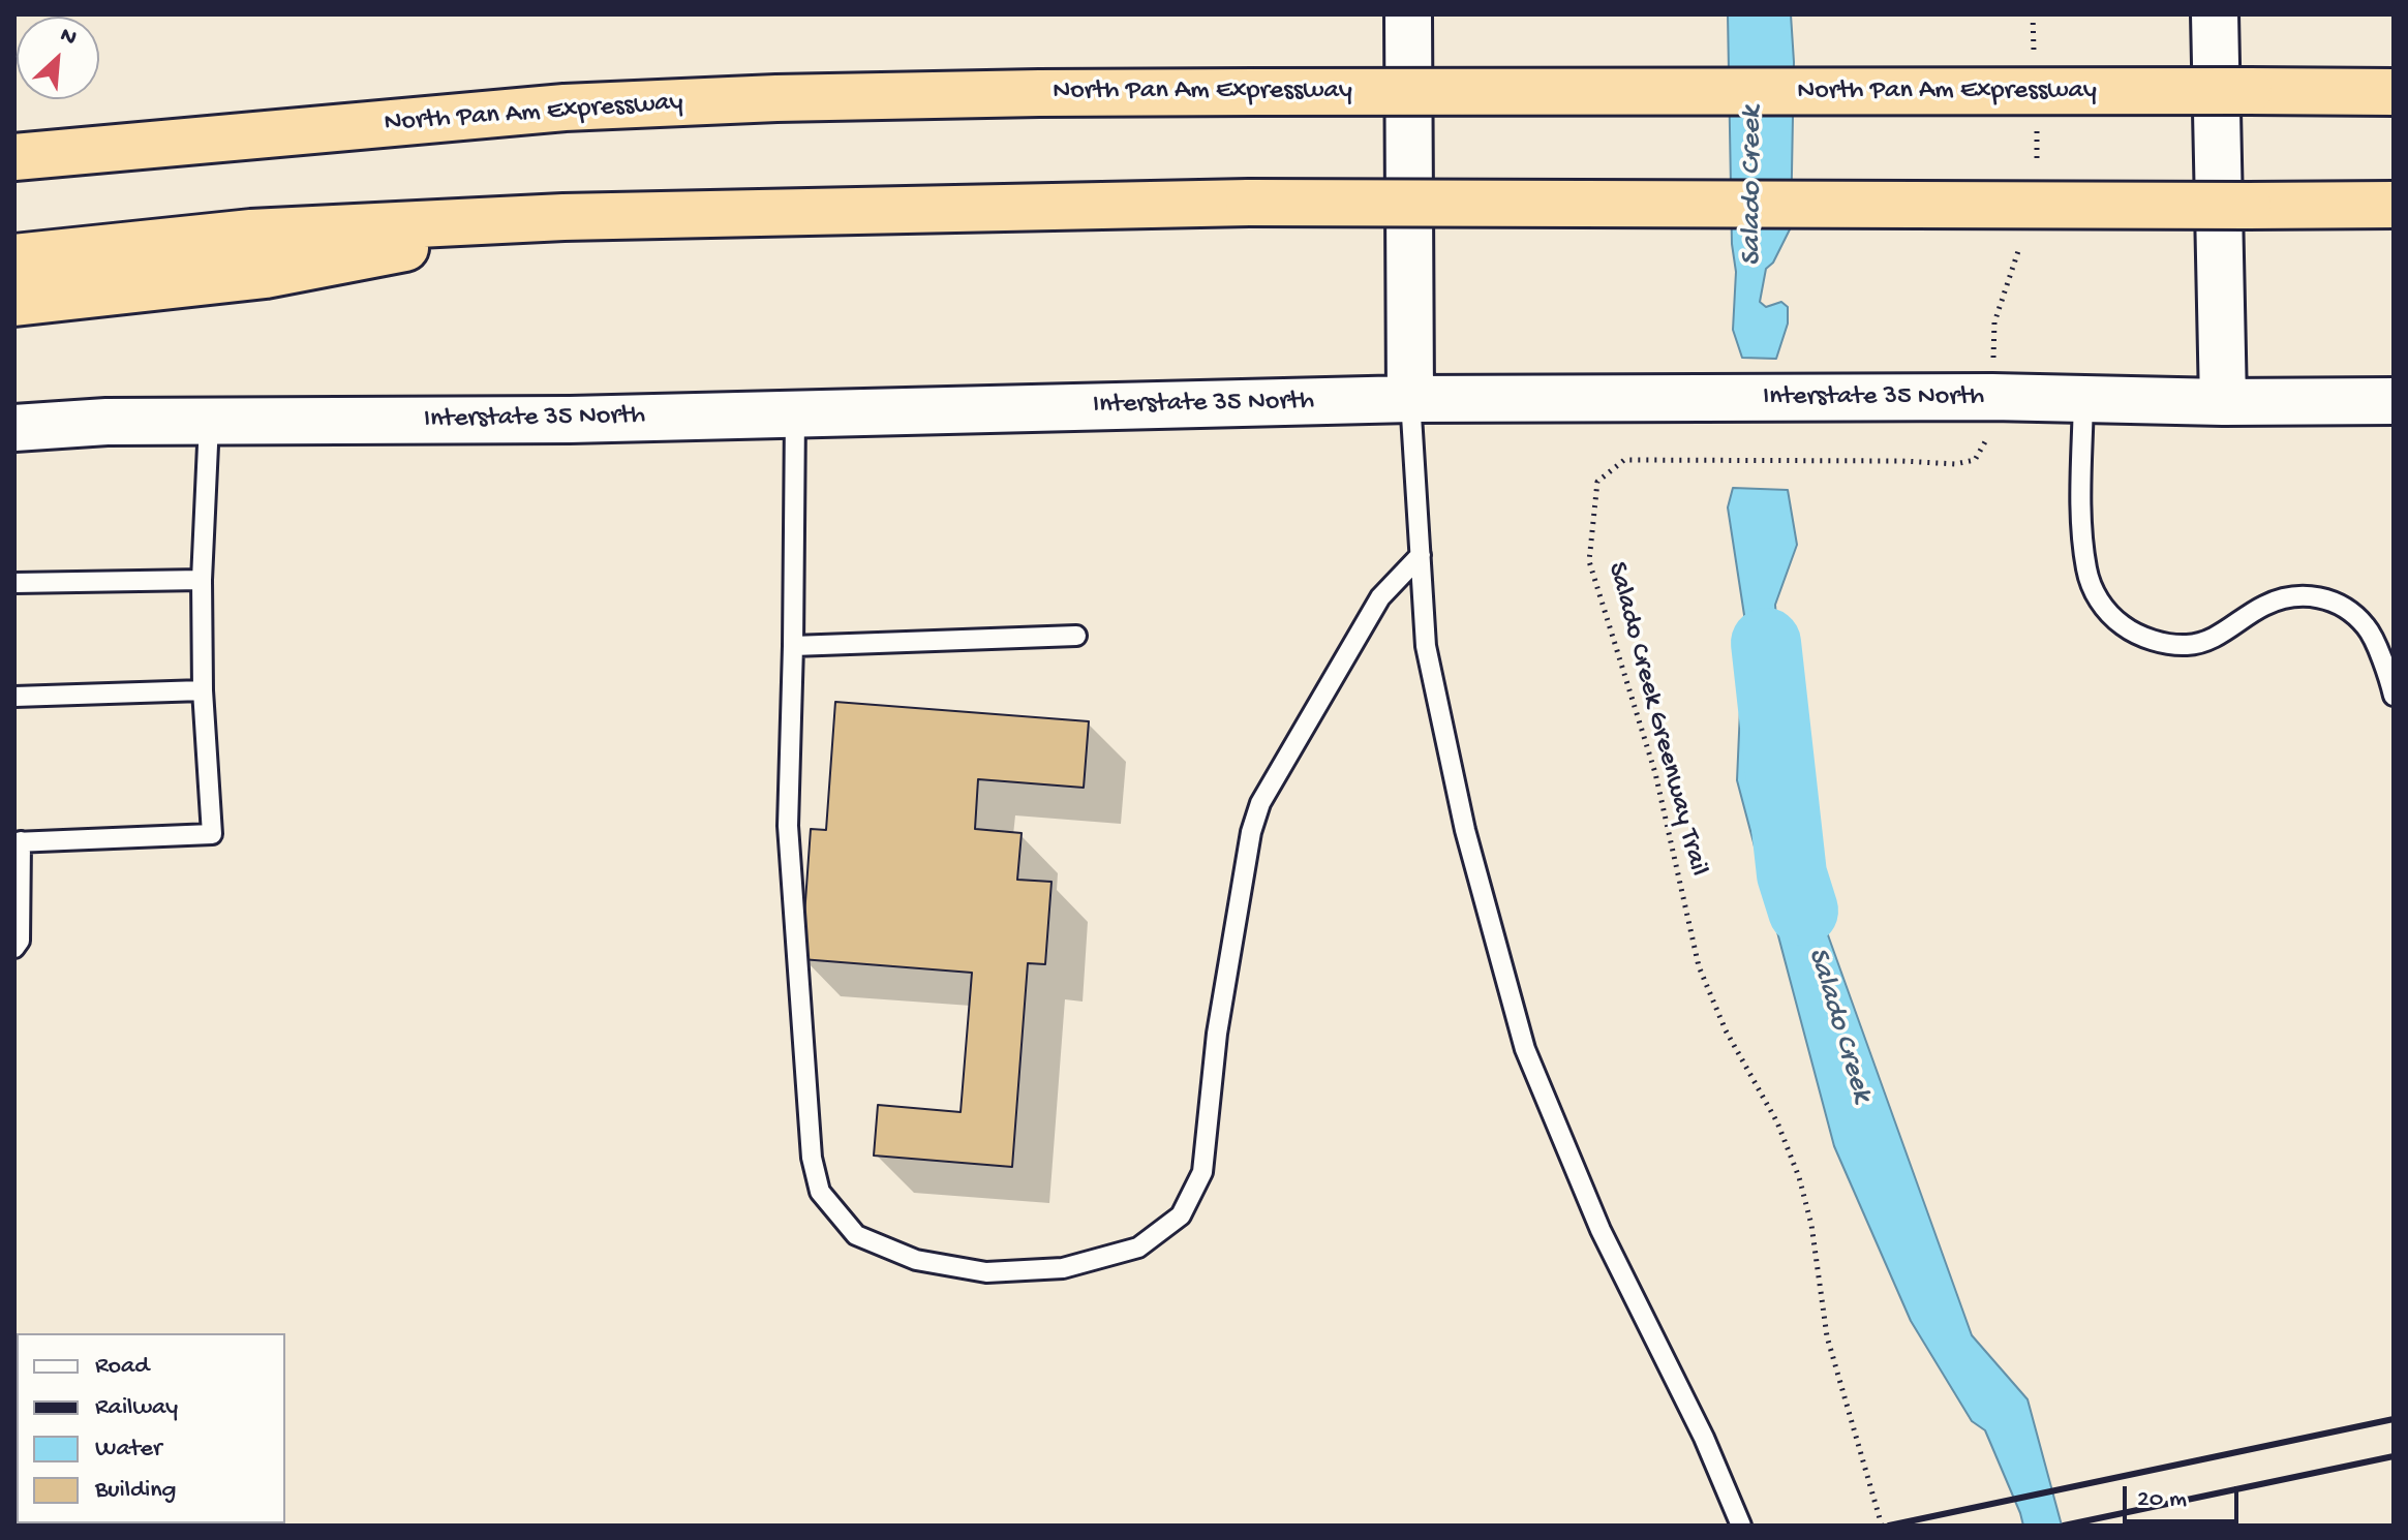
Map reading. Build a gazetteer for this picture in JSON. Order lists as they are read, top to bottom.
{
  "streets": {
    "highway": ["North Pan Am Expressway"],
    "main road": ["Interstate 35 North"],
    "path": ["Salado Creek Greenway Trail"]
  },
  "crossings": [
    ["Interstate 35 North", "Salado Creek Greenway Trail"]
  ],
  "water": ["Salado Creek"],
  "legend": [
    "Road",
    "Railway",
    "Water",
    "Building"
  ],
  "scale_bar": "20 m",
  "north": "top right"
}
